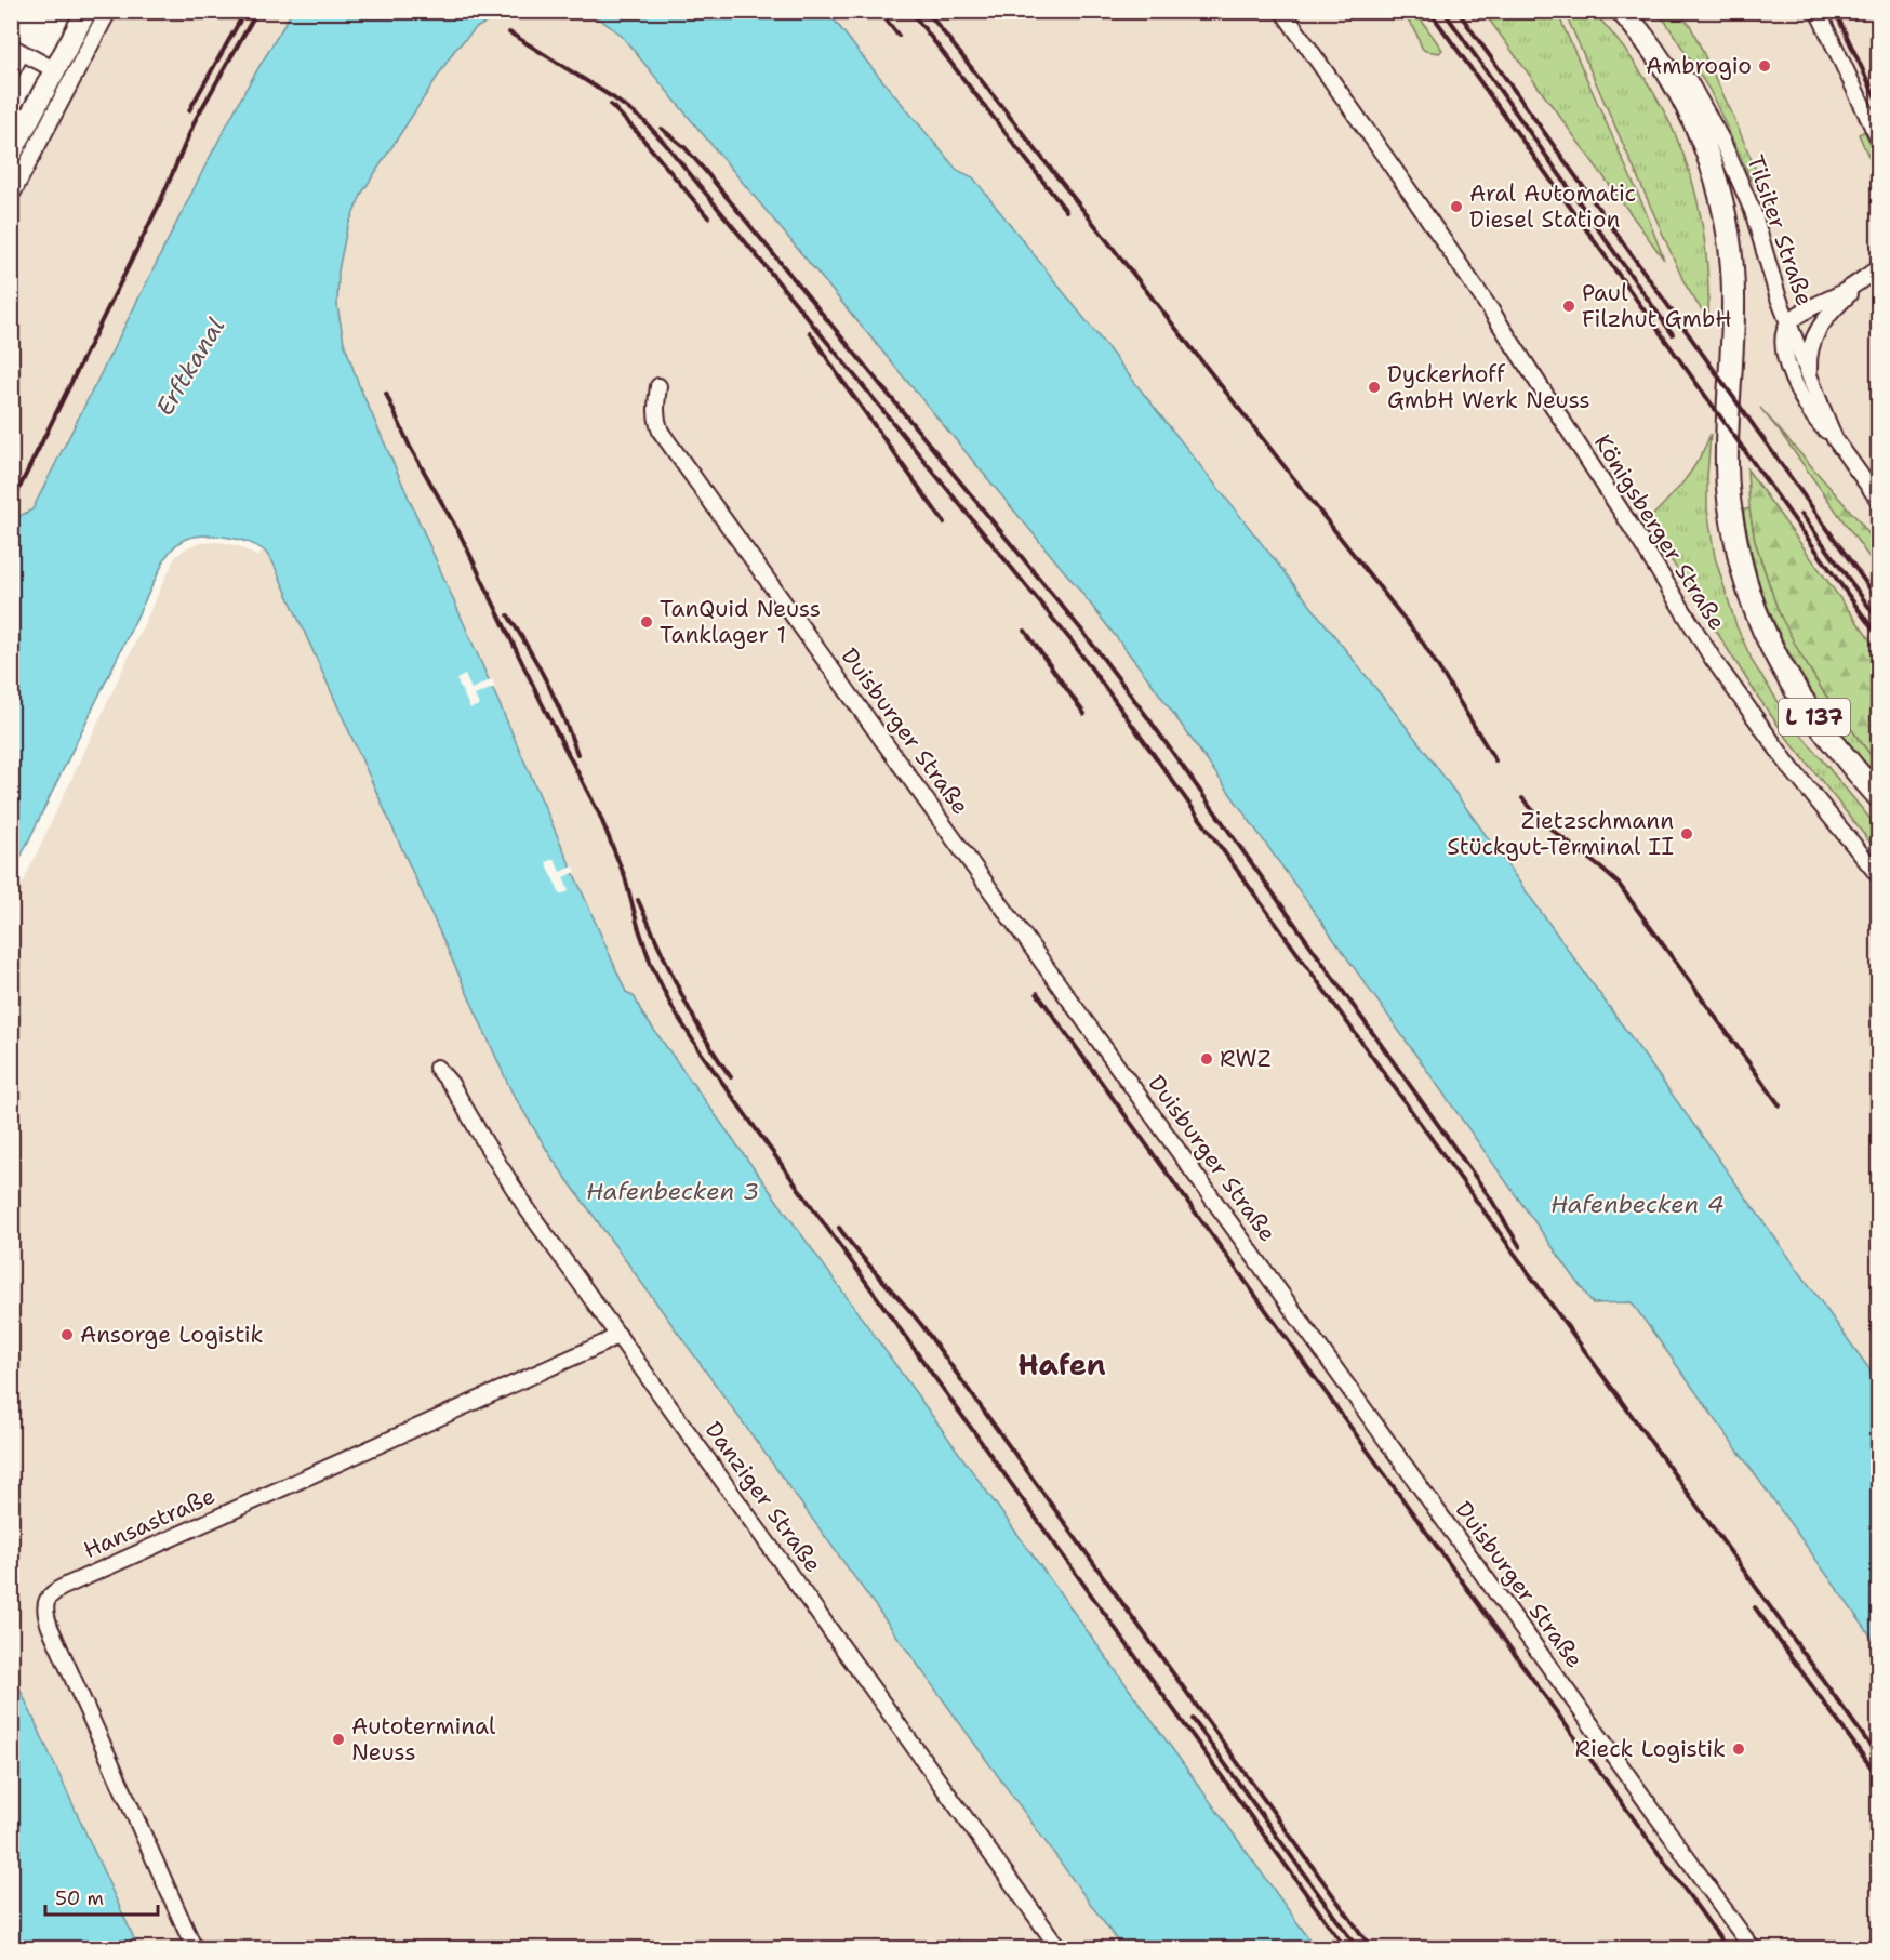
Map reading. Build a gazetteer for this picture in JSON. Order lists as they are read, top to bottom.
{
  "streets": {
    "main road": ["L 137"],
    "street": [
      "Tilsiter Straße",
      "Königsberger Straße",
      "Duisburger Straße",
      "Danziger Straße",
      "Hansastraße"
    ]
  },
  "crossings": [
    ["Tilsiter Straße", "L 137"],
    ["Danziger Straße", "Hansastraße"]
  ],
  "districts": ["Hafen"],
  "water": ["Erftkanal", "Hafenbecken 3", "Hafenbecken 4"],
  "places": [
    "Ambrogio",
    "Aral Automatic Diesel Station",
    "Paul Filzhut GmbH",
    "Dyckerhoff GmbH Werk Neuss",
    "TanQuid Neuss Tanklager 1",
    "Zietzschmann Stückgut-Terminal II",
    "RWZ",
    "Ansorge Logistik",
    "Autoterminal Neuss",
    "Rieck Logistik"
  ],
  "scale_bar": "50 m"
}
